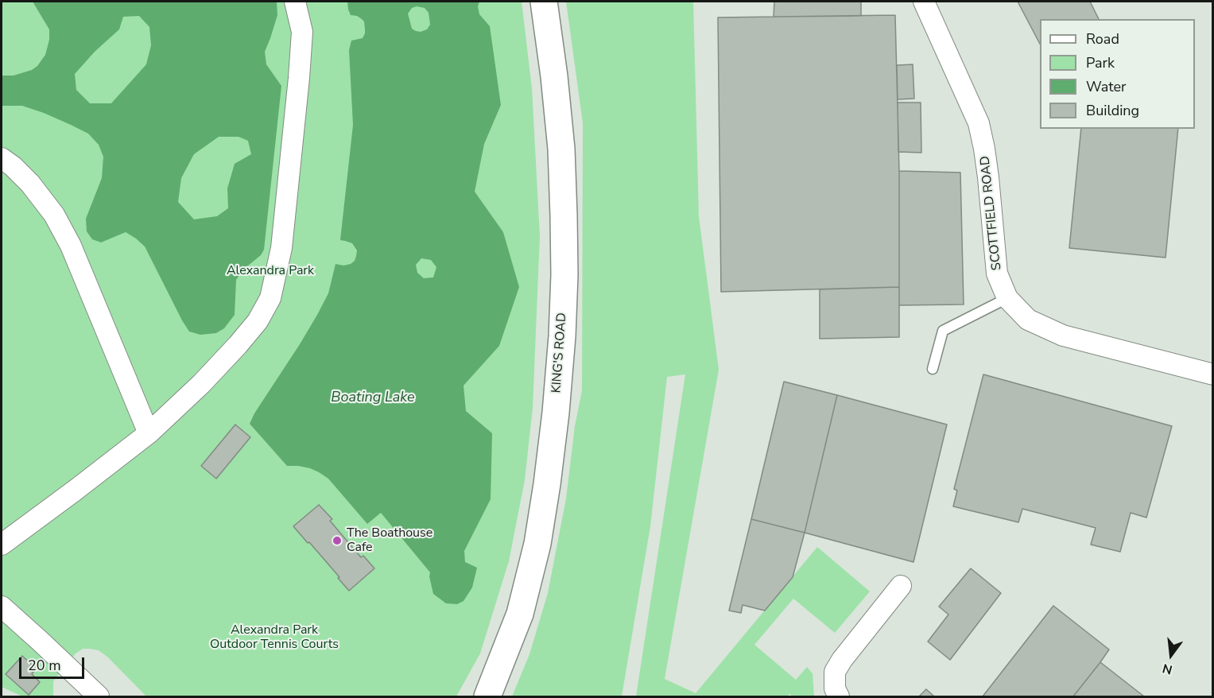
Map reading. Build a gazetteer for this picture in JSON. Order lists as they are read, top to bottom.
{
  "streets": {
    "street": ["SCOTTFIELD ROAD", "KING'S ROAD"]
  },
  "water": ["Boating Lake"],
  "parks": ["Alexandra Park", "Alexandra Park Outdoor Tennis Courts"],
  "places": ["The Boathouse Cafe"],
  "legend": [
    "Road",
    "Park",
    "Water",
    "Building"
  ],
  "scale_bar": "20 m",
  "north": "bottom"
}
